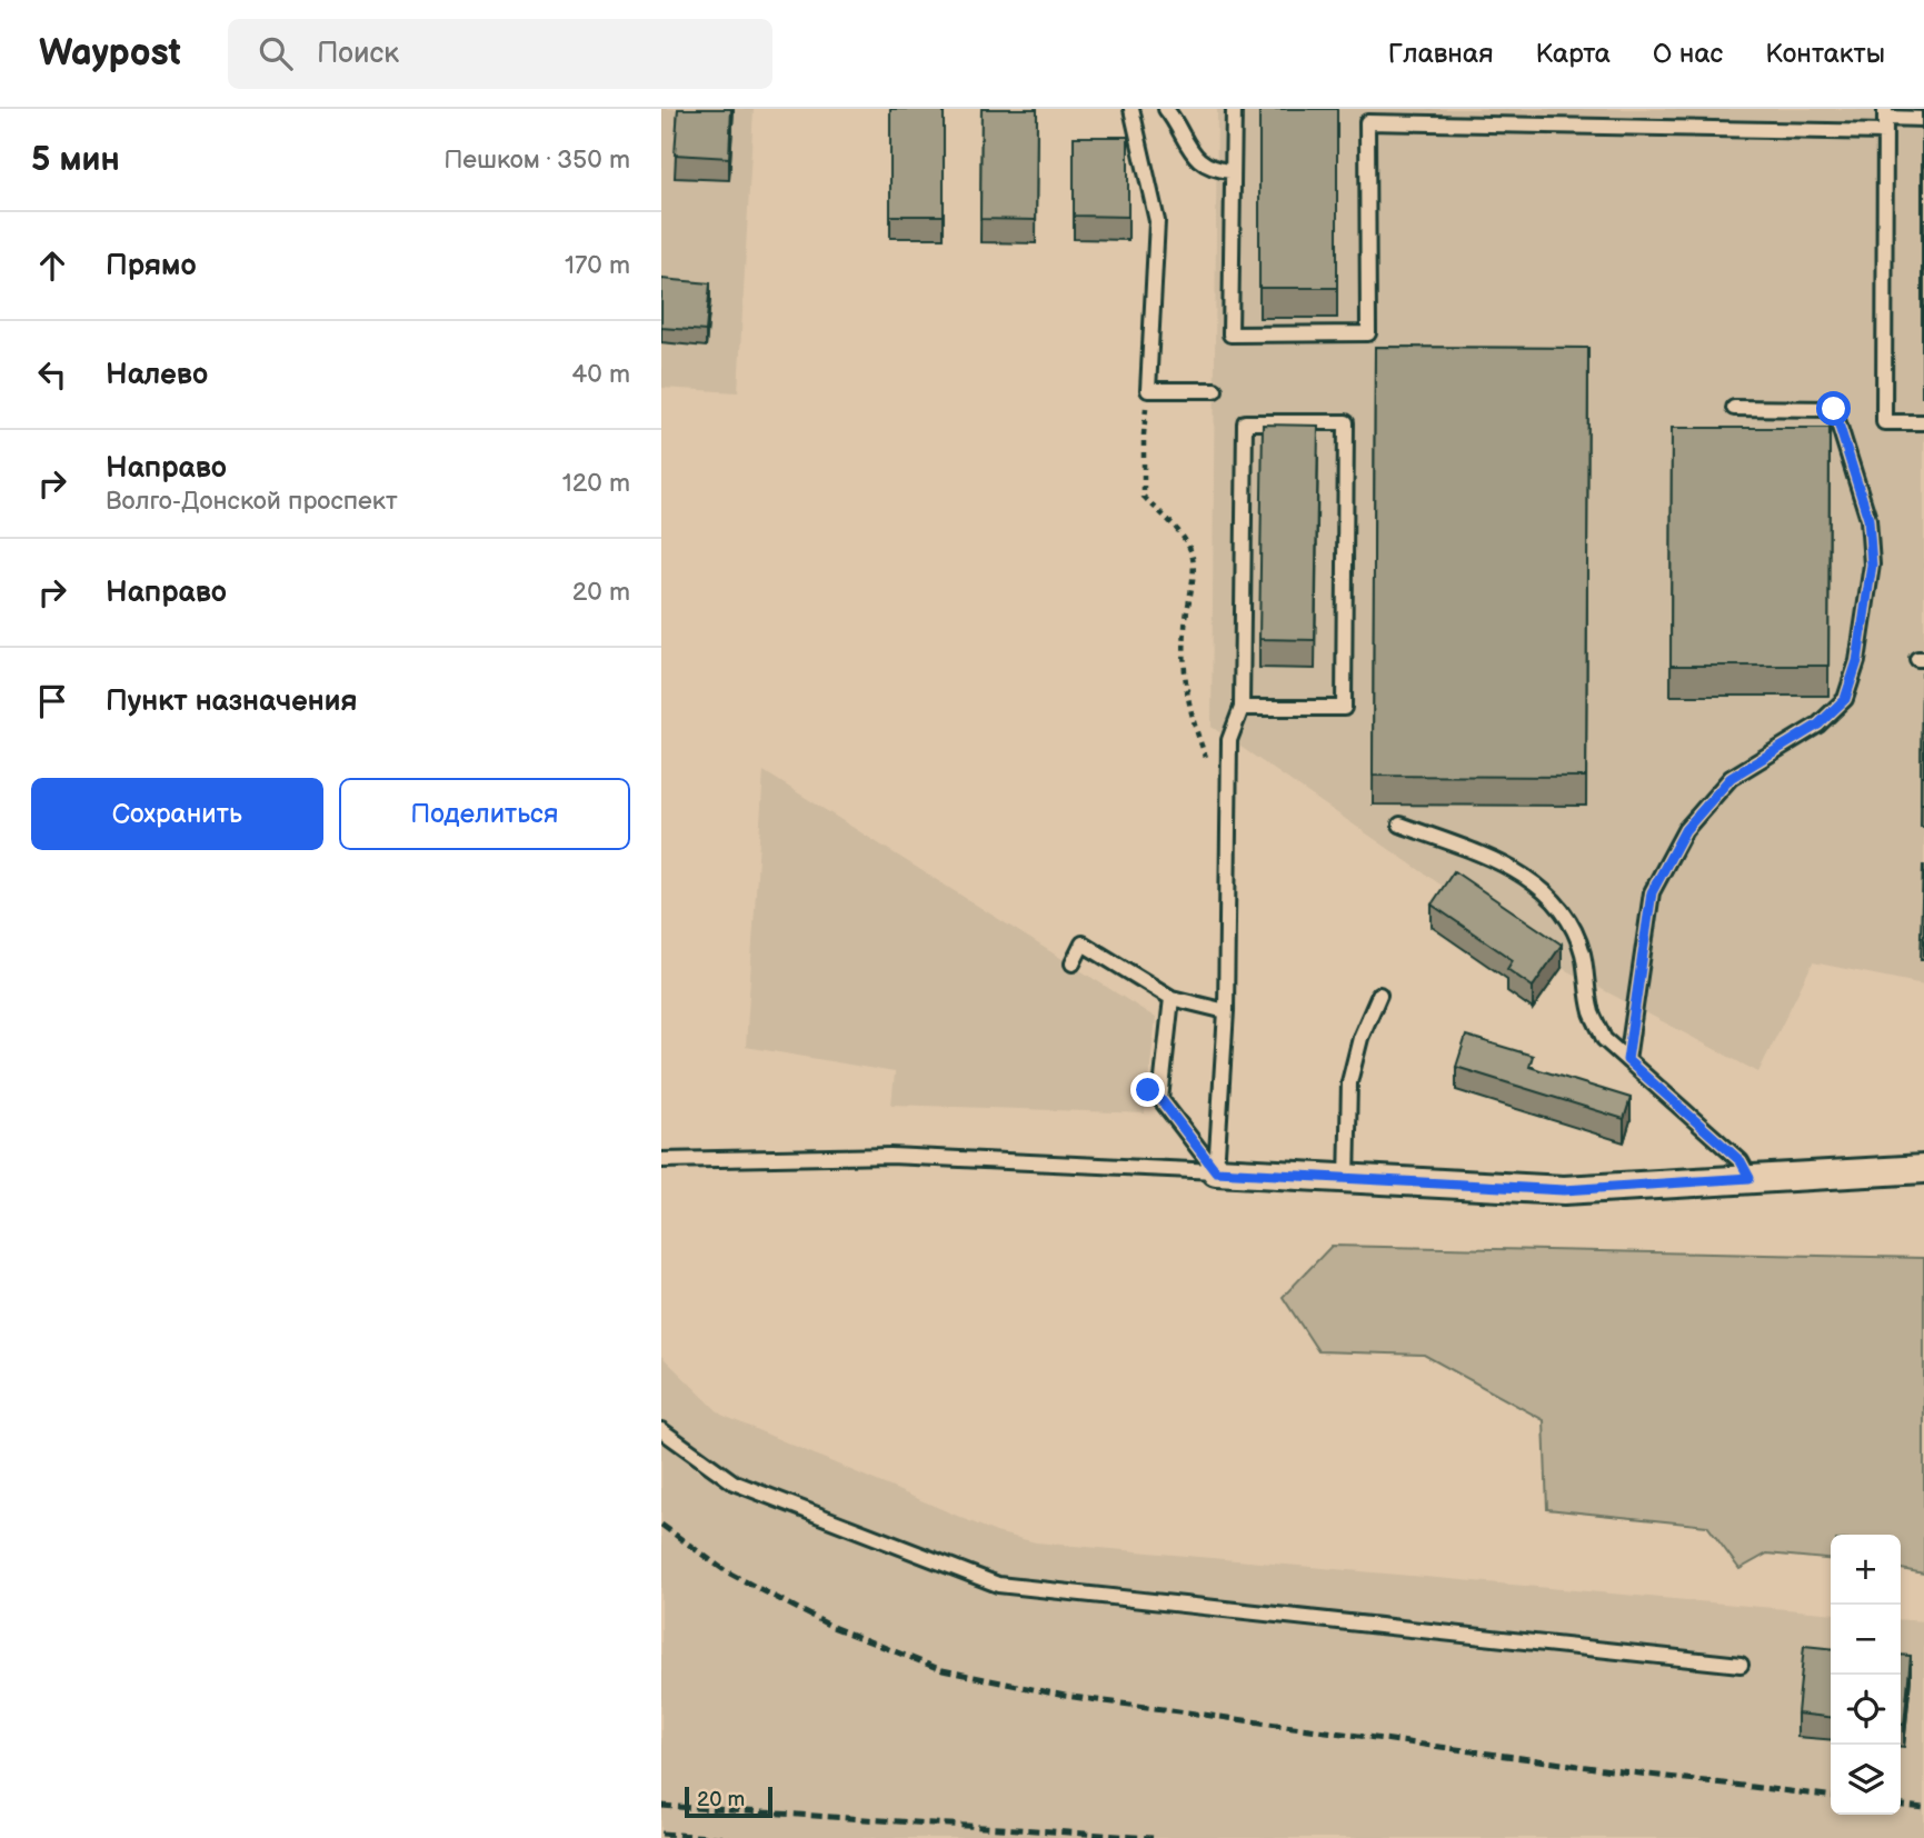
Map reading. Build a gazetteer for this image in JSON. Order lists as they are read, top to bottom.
{
  "scale_bar": "20 m",
  "page": {
    "header": "Waypost",
    "search": "Поиск",
    "nav": [
      "Главная",
      "Карта",
      "О нас",
      "Контакты"
    ],
    "heading": ["5 мин", "Пешком · 350 m"],
    "list": [
      ["Прямо", "170 m"],
      ["Налево", "40 m"],
      ["Направо", "Волго-Донской проспект", "120 m"],
      ["Направо", "20 m"],
      "Пункт назначения"
    ],
    "buttons": ["Сохранить", "Поделиться"],
    "map_buttons": ["+", "−"],
    "scale": "20 m"
  }
}
